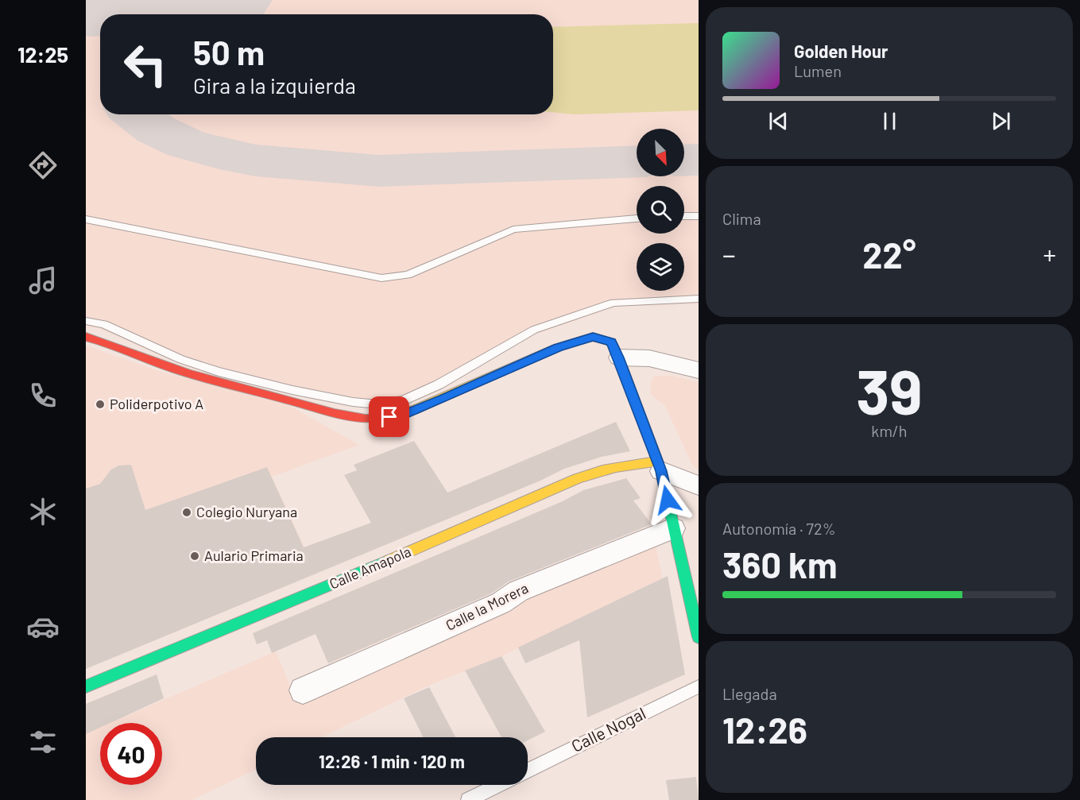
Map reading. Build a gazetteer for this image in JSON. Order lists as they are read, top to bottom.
{
  "streets": {
    "street": ["Calle Amapola", "Calle la Morera"],
    "lane": ["Calle Nogal"]
  },
  "places": ["Poliderpotivo A", "Colegio Nuryana", "Aulario Primaria"],
  "north": "bottom right",
  "page": {
    "tabs": "12:25",
    "turn": ["50 m", "Gira a la izquierda"],
    "song": ["Golden Hour", "Lumen"],
    "tile": [
      "Clima",
      ["39", "km/h"],
      ["Autonomía · 72%", "360 km"],
      ["Llegada", "12:26"]
    ],
    "heat": ["−", "22°", "+"],
    "limit": "40",
    "trip": "12:26 · 1 min · 120 m"
  }
}
